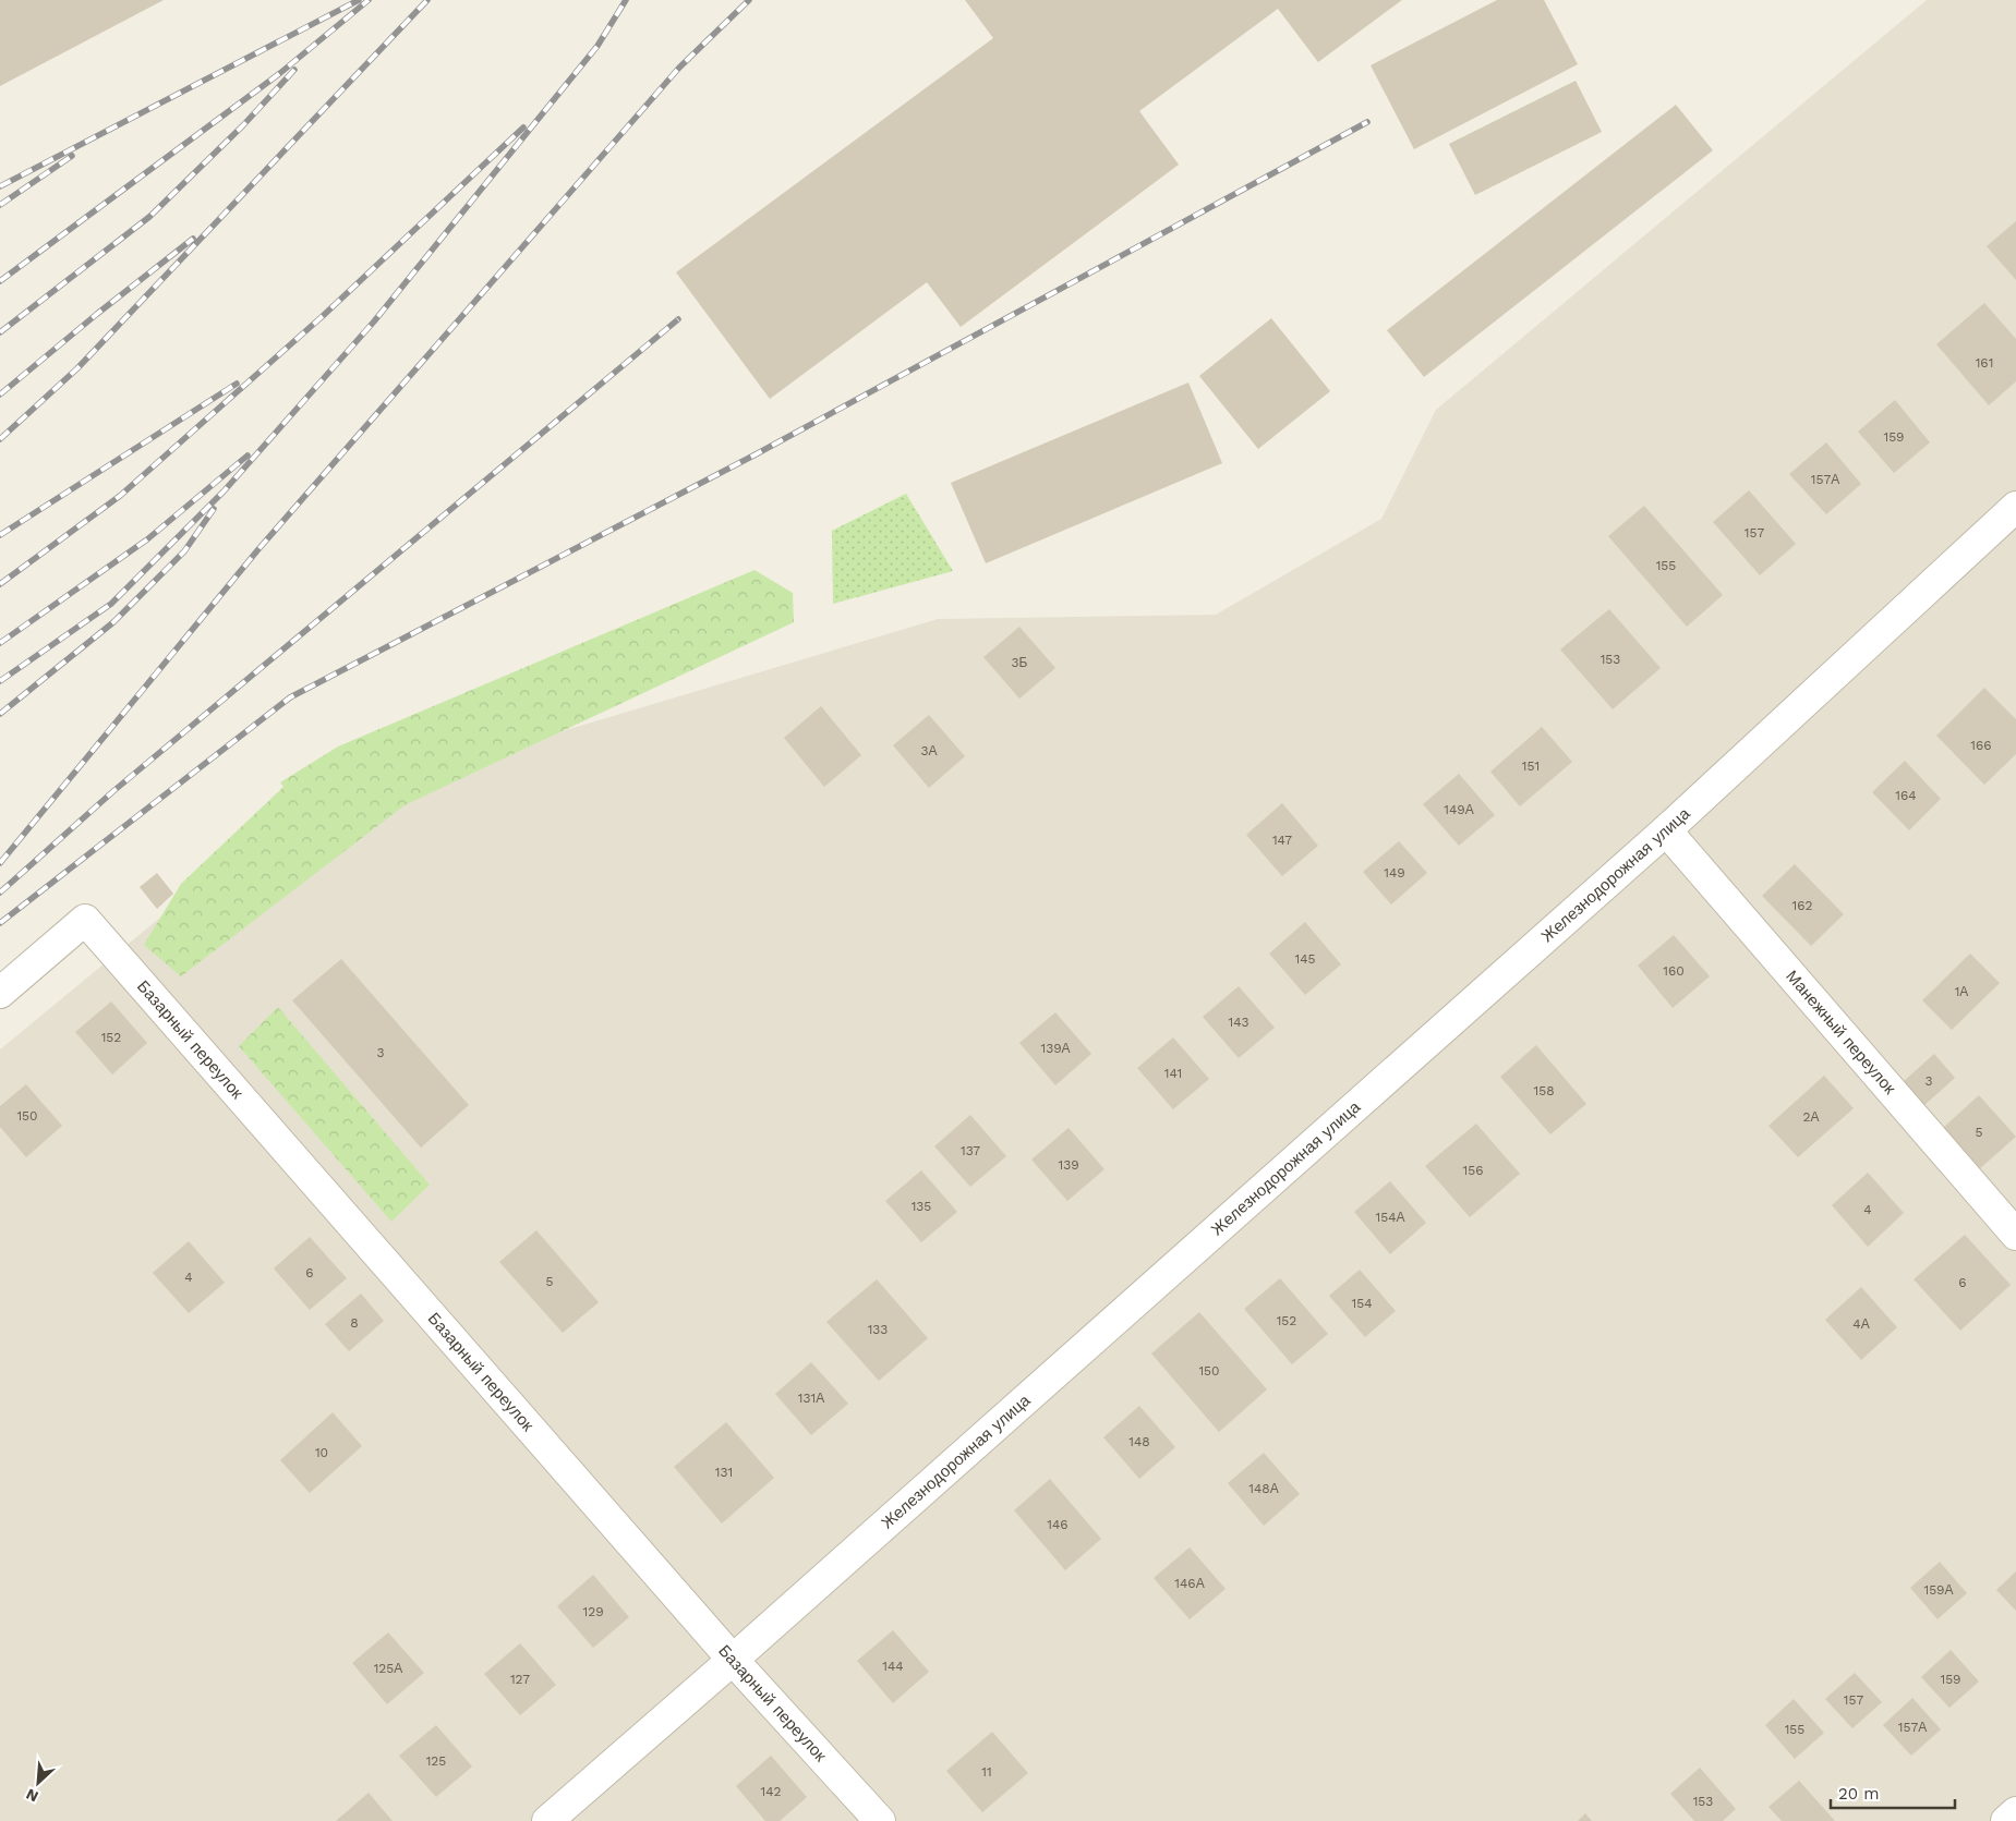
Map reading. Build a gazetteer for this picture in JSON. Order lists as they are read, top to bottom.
{
  "streets": {
    "street": ["Железнодорожная улица", "Манежный переулок", "Базарный переулок"]
  },
  "crossings": [
    ["Железнодорожная улица", "Манежный переулок"],
    ["Железнодорожная улица", "Базарный переулок"]
  ],
  "house_numbers": [
    "161",
    "159",
    "157А",
    "157",
    "155",
    "153",
    "3Б",
    "166",
    "3А",
    "151",
    "164",
    "149А",
    "147",
    "149",
    "162",
    "145",
    "160",
    "1А",
    "143",
    "152",
    "139А",
    "3",
    "141",
    "3",
    "158",
    "150",
    "2А",
    "5",
    "137",
    "139",
    "156",
    "135",
    "4",
    "154А",
    "6",
    "4",
    "5",
    "6",
    "154",
    "152",
    "8",
    "4А",
    "133",
    "150",
    "131А",
    "148",
    "10",
    "131",
    "148А",
    "146",
    "146А",
    "159А",
    "129",
    "144",
    "125А",
    "127",
    "159",
    "157",
    "157А",
    "155",
    "125",
    "11",
    "142",
    "153"
  ],
  "scale_bar": "20 m",
  "north": "bottom left"
}
